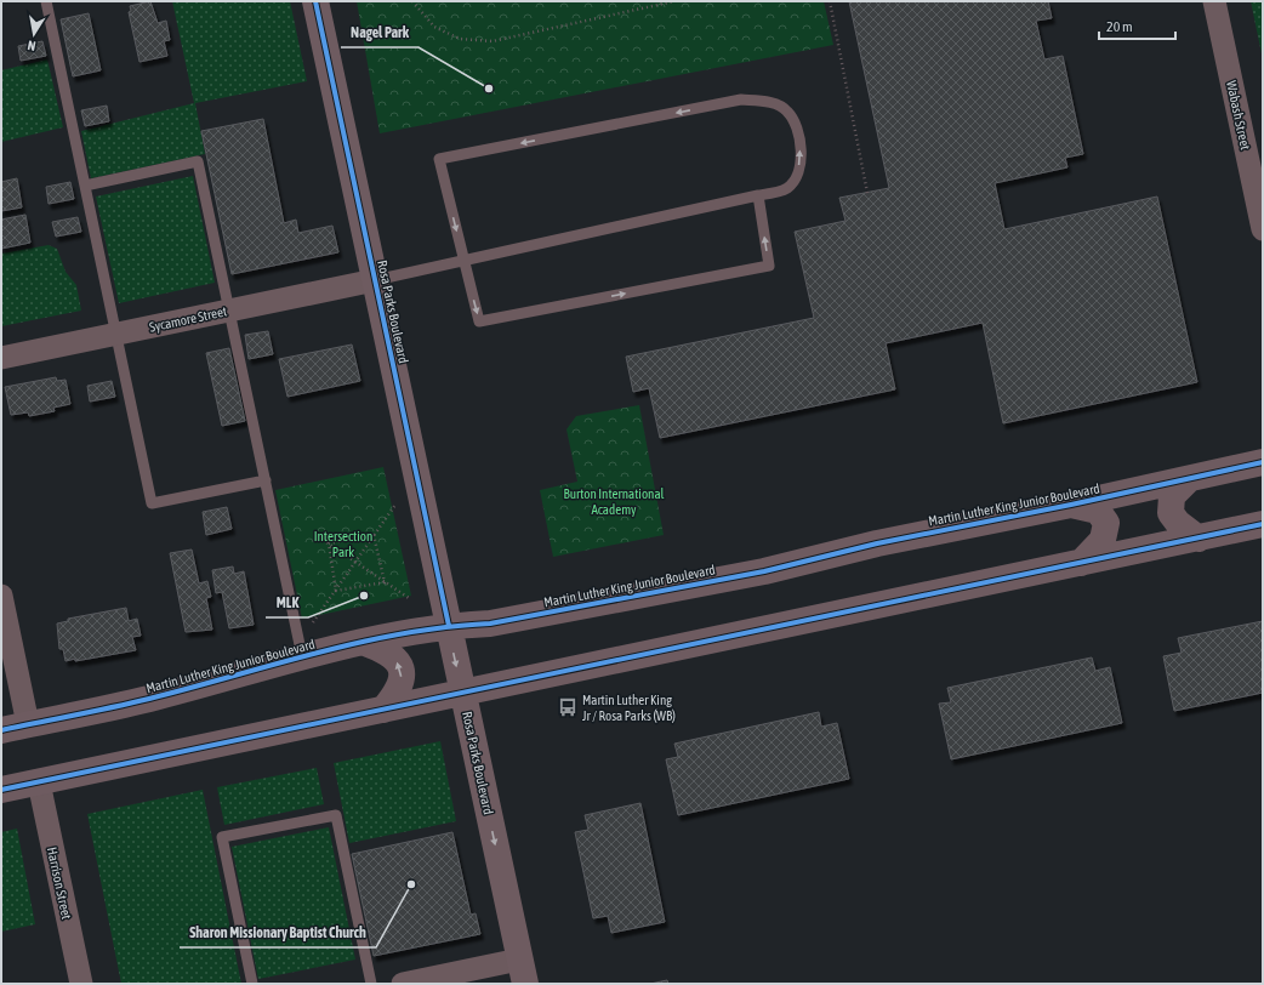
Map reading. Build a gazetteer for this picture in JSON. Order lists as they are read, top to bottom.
{
  "streets": {
    "main road": ["Rosa Parks Boulevard", "Martin Luther King Junior Boulevard"],
    "street": ["Wabash Street", "Sycamore Street", "Harrison Street"]
  },
  "crossings": [
    ["Rosa Parks Boulevard", "Sycamore Street"],
    ["Rosa Parks Boulevard", "Martin Luther King Junior Boulevard"]
  ],
  "one_way": ["Rosa Parks Boulevard"],
  "parks": ["Burton International Academy", "Intersection Park"],
  "places": {
    "other": ["Nagel Park", "MLK", "Sharon Missionary Baptist Church"],
    "bus stop": ["Martin Luther King Jr / Rosa Parks (WB)"]
  },
  "scale_bar": "20 m",
  "north": "bottom"
}
